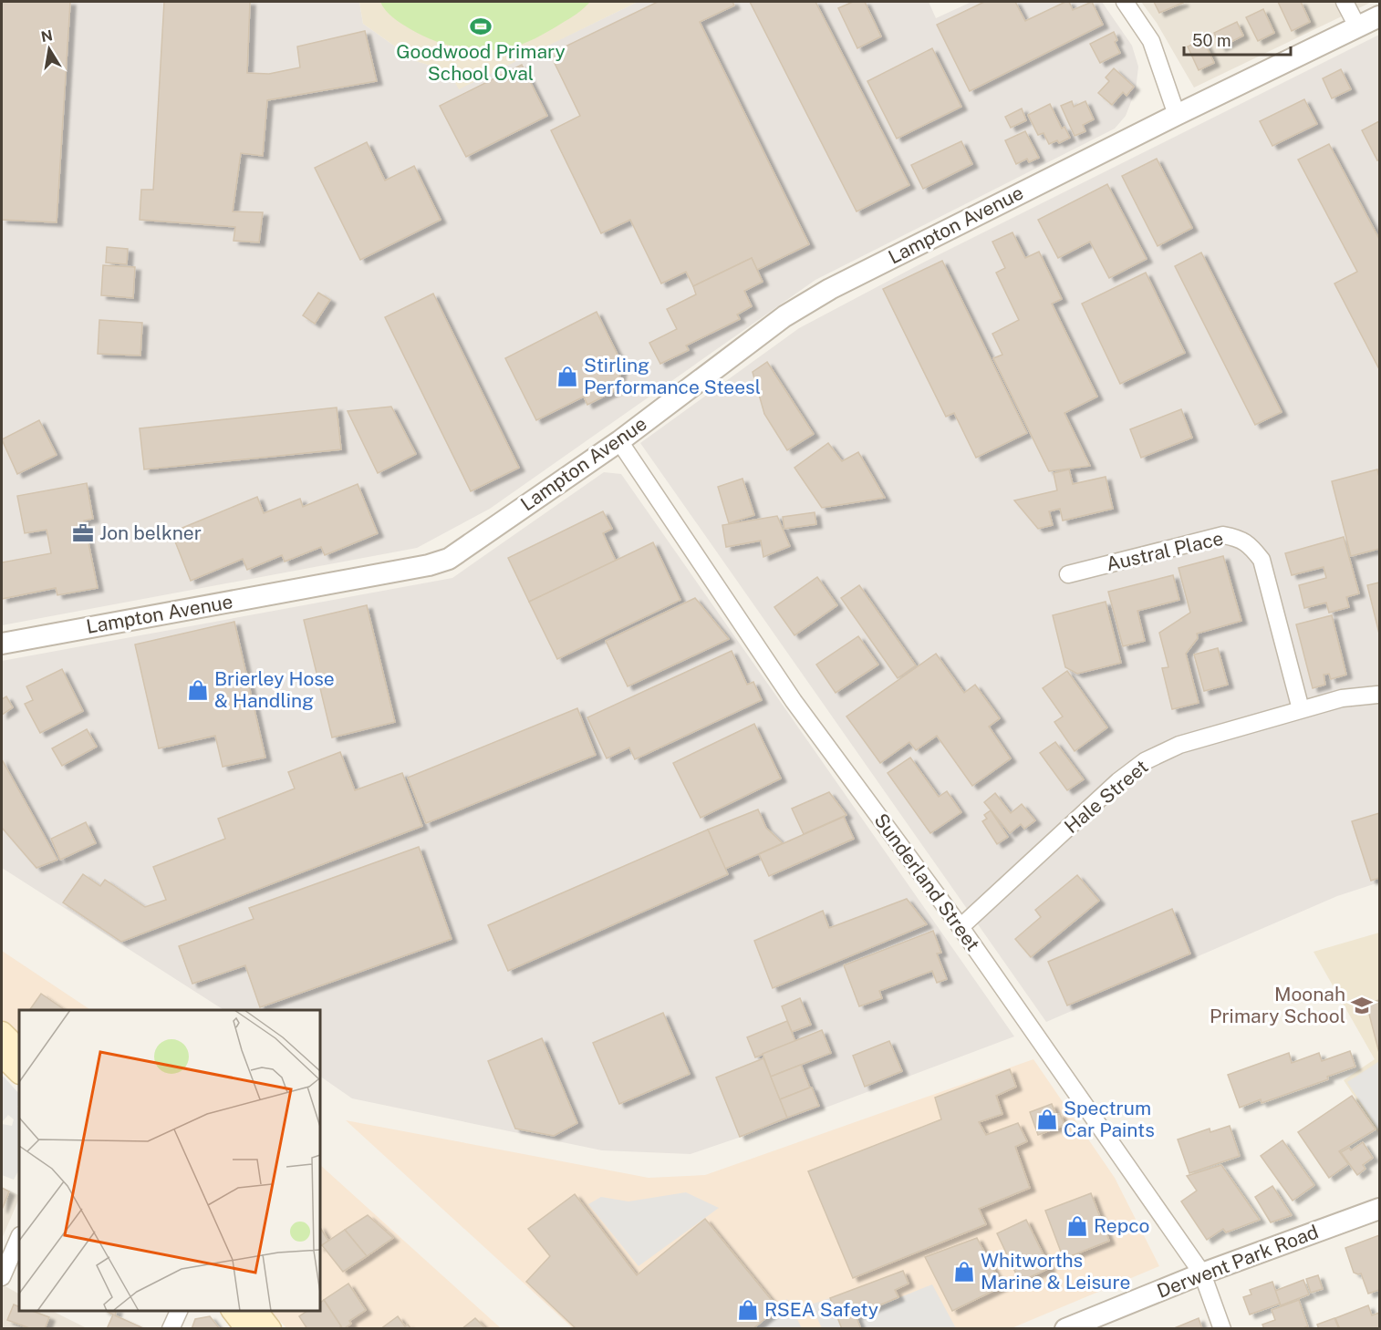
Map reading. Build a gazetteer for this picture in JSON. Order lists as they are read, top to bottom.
{
  "streets": {
    "street": [
      "Lampton Avenue",
      "Austral Place",
      "Hale Street",
      "Sunderland Street",
      "Derwent Park Road"
    ]
  },
  "crossings": [
    ["Lampton Avenue", "Sunderland Street"],
    ["Austral Place", "Hale Street"],
    ["Hale Street", "Sunderland Street"],
    ["Sunderland Street", "Derwent Park Road"]
  ],
  "places": {
    "sports": ["Goodwood Primary School Oval"],
    "shop": [
      "Stirling Performance Steesl",
      "Brierley Hose & Handling",
      "Spectrum Car Paints",
      "Repco",
      "Whitworths Marine & Leisure",
      "RSEA Safety"
    ],
    "office": ["Jon belkner"],
    "school or university": ["Moonah Primary School"]
  },
  "scale_bar": "50 m",
  "north": "top"
}
